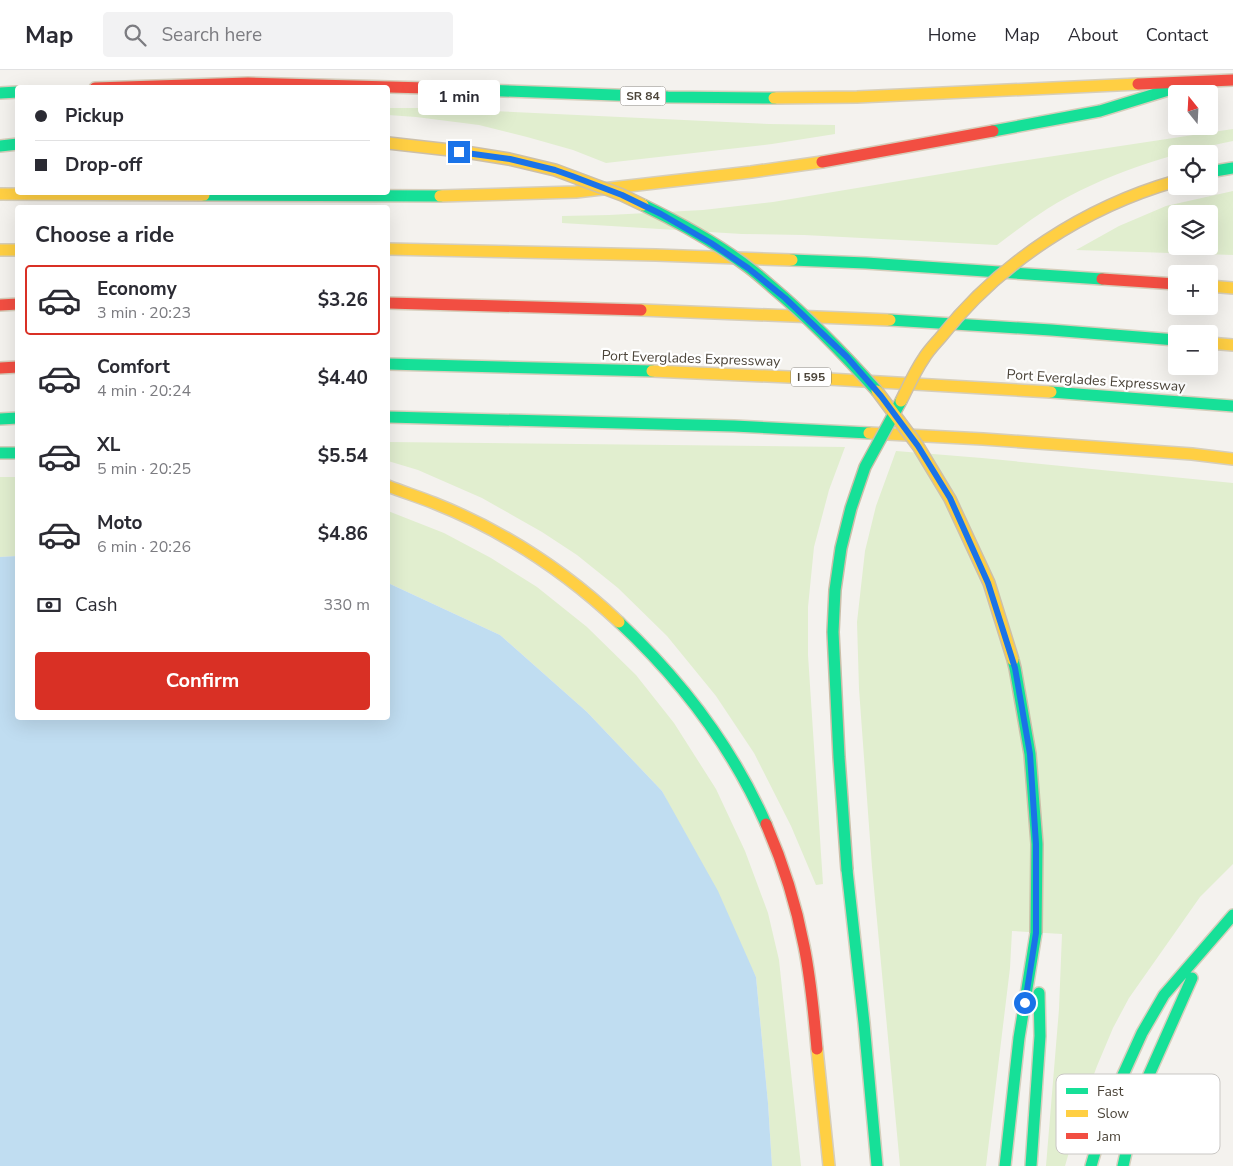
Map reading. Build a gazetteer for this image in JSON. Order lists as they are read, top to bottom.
{
  "streets": {
    "main road": ["SR 84", "Port Everglades Expressway", "I 595"]
  },
  "legend": ["Fast", "Slow", "Jam"],
  "north": "top",
  "page": {
    "header": "Map",
    "search": "Search here",
    "nav": [
      "Home",
      "Map",
      "About",
      "Contact"
    ],
    "bubble": "1 min",
    "map_buttons": ["+", "−"],
    "banner": ["Pickup", "Drop-off"],
    "heading": "Choose a ride",
    "list": [
      {
        "name": "Economy",
        "note": "3 min · 20:23",
        "value": "$3.26"
      },
      {
        "name": "Comfort",
        "note": "4 min · 20:24",
        "value": "$4.40"
      },
      {
        "name": "XL",
        "note": "5 min · 20:25",
        "value": "$5.54"
      },
      {
        "name": "Moto",
        "note": "6 min · 20:26",
        "value": "$4.86"
      }
    ],
    "pay": ["Cash", "330 m"],
    "buttons": "Confirm"
  }
}
